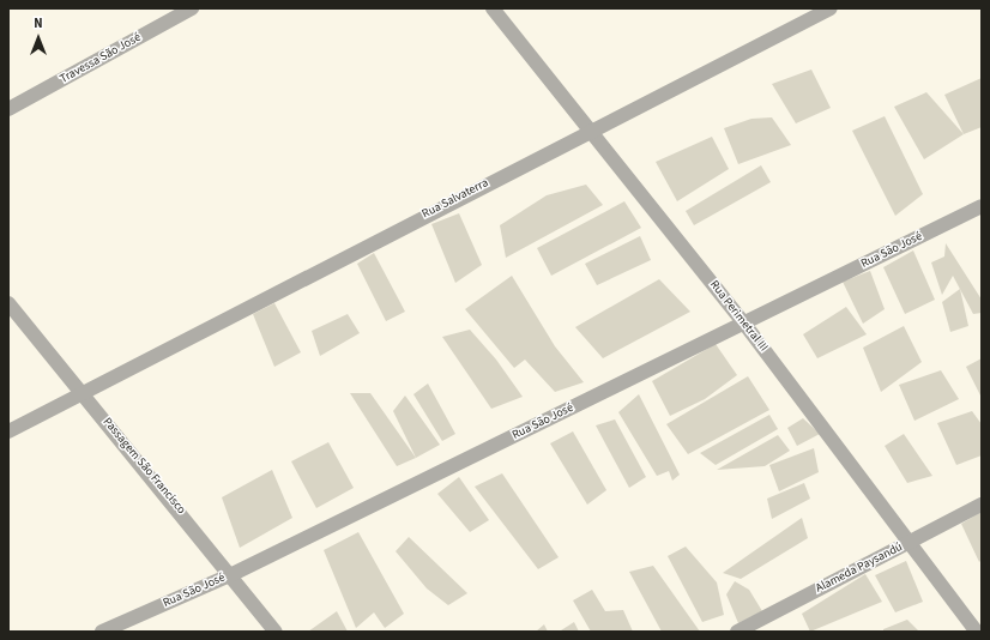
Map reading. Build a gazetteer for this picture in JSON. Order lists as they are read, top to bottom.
{
  "streets": {
    "street": [
      "Travessa São José",
      "Rua Salvaterra",
      "Rua São José",
      "Rua Perimetral III",
      "Passagem São Francisco",
      "Alameda Paysandú"
    ]
  },
  "crossings": [
    ["Rua Salvaterra", "Rua Perimetral III"],
    ["Rua Salvaterra", "Passagem São Francisco"],
    ["Rua São José", "Rua Perimetral III"],
    ["Rua São José", "Passagem São Francisco"],
    ["Rua Perimetral III", "Alameda Paysandú"]
  ],
  "north": "top"
}
